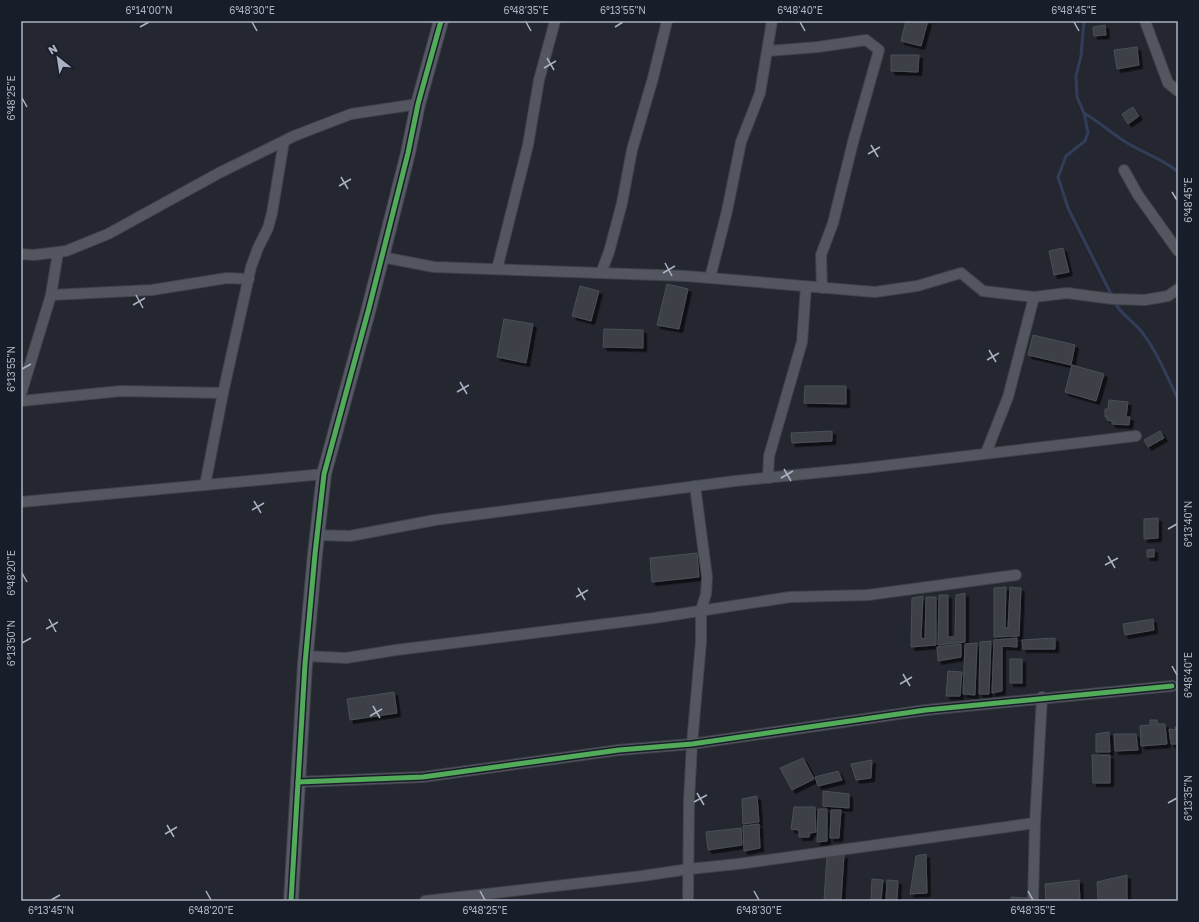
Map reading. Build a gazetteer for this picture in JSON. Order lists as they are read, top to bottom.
{
  "north": "top left",
  "coordinates": [
    "6°14'00\"N",
    "6°48'30\"E",
    "6°48'35\"E",
    "6°13'55\"N",
    "6°48'40\"E",
    "6°48'45\"E",
    "6°48'25\"E",
    "6°13'40\"N",
    "6°48'20\"E",
    "6°13'50\"N",
    "6°13'35\"N",
    "6°13'45\"N"
  ]
}
